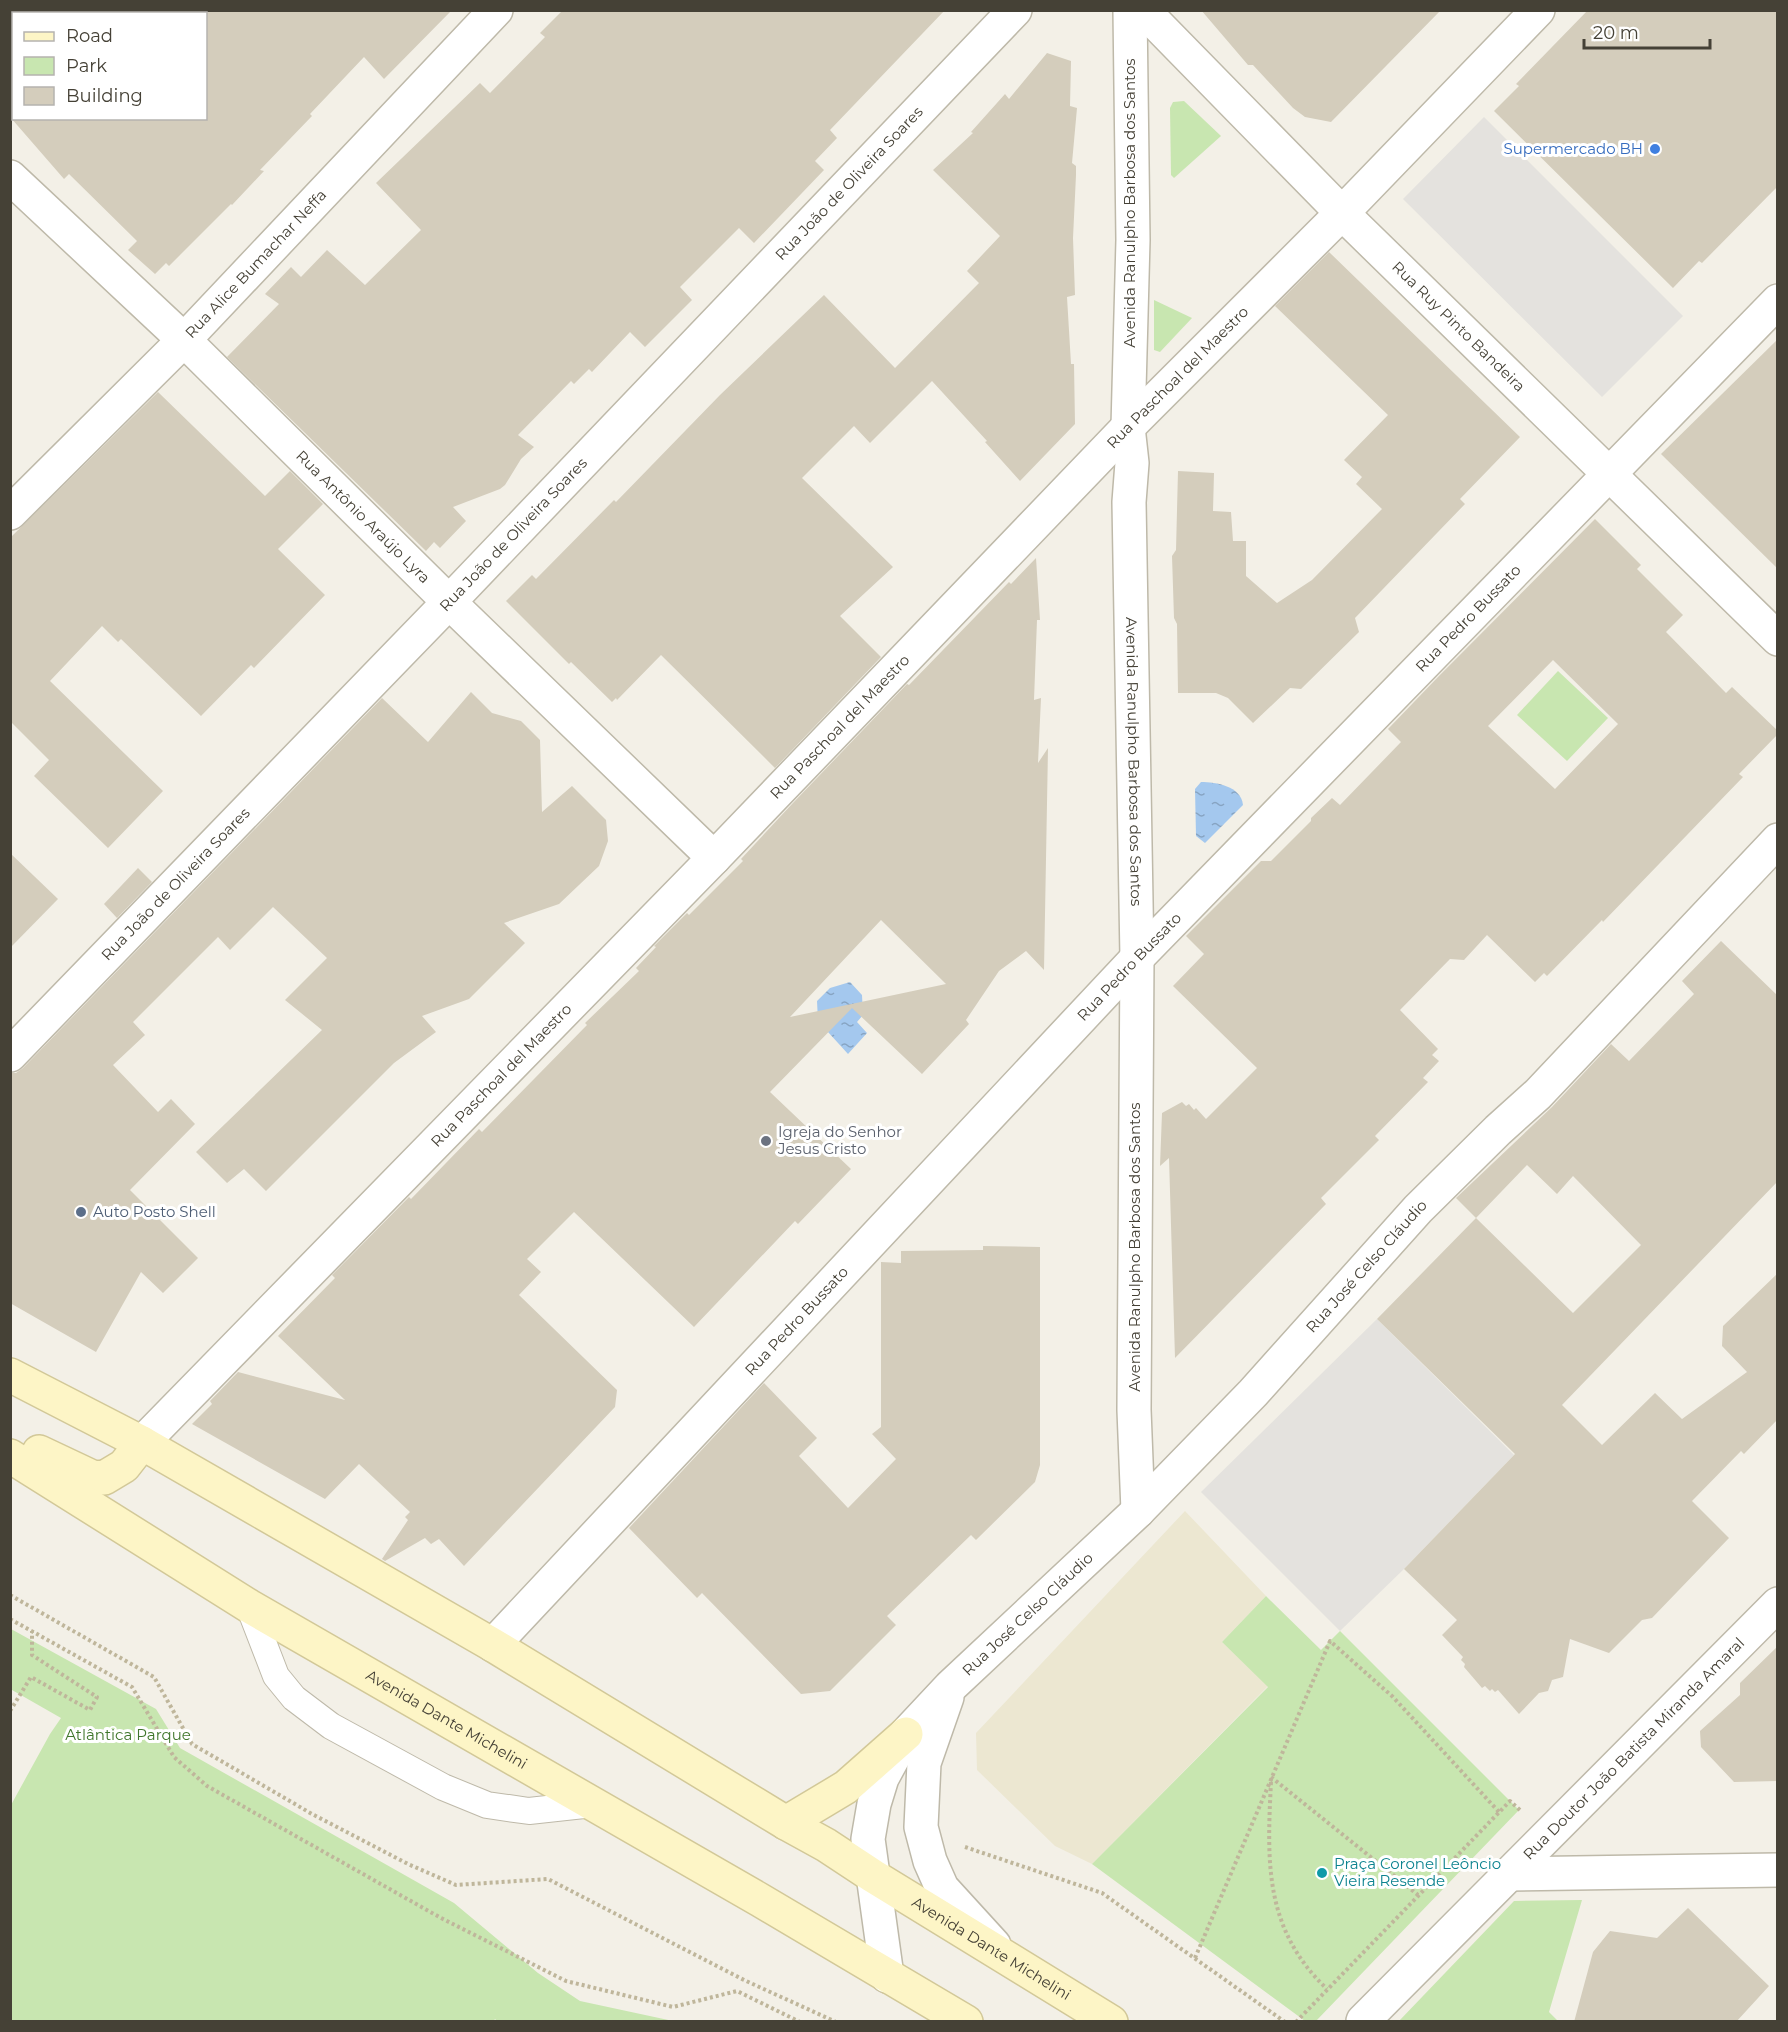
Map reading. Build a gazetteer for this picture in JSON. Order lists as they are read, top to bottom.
{
  "streets": {
    "main road": ["Avenida Dante Michelini"],
    "street": [
      "Rua João de Oliveira Soares",
      "Avenida Ranulpho Barbosa dos Santos",
      "Rua Alice Bumachar Neffa",
      "Rua Ruy Pinto Bandeira",
      "Rua Paschoal del Maestro",
      "Rua Antônio Araújo Lyra",
      "Rua Pedro Bussato",
      "Rua José Celso Cláudio",
      "Rua Doutor João Batista Miranda Amaral"
    ]
  },
  "crossings": [
    ["Rua João de Oliveira Soares", "Rua Antônio Araújo Lyra"],
    ["Avenida Ranulpho Barbosa dos Santos", "Rua Paschoal del Maestro"],
    ["Avenida Ranulpho Barbosa dos Santos", "Rua Pedro Bussato"],
    ["Avenida Ranulpho Barbosa dos Santos", "Rua José Celso Cláudio"],
    ["Rua Alice Bumachar Neffa", "Rua Antônio Araújo Lyra"],
    ["Rua Ruy Pinto Bandeira", "Rua Paschoal del Maestro"],
    ["Rua Ruy Pinto Bandeira", "Rua Pedro Bussato"],
    ["Rua Paschoal del Maestro", "Rua Antônio Araújo Lyra"],
    ["Rua Paschoal del Maestro", "Avenida Dante Michelini"],
    ["Rua Pedro Bussato", "Avenida Dante Michelini"],
    ["Rua José Celso Cláudio", "Avenida Dante Michelini"]
  ],
  "parks": ["Atlântica Parque"],
  "places": [
    "Supermercado BH",
    "Igreja do Senhor Jesus Cristo",
    "Auto Posto Shell",
    "Praça Coronel Leôncio Vieira Resende"
  ],
  "legend": ["Road", "Park", "Building"],
  "scale_bar": "20 m"
}
